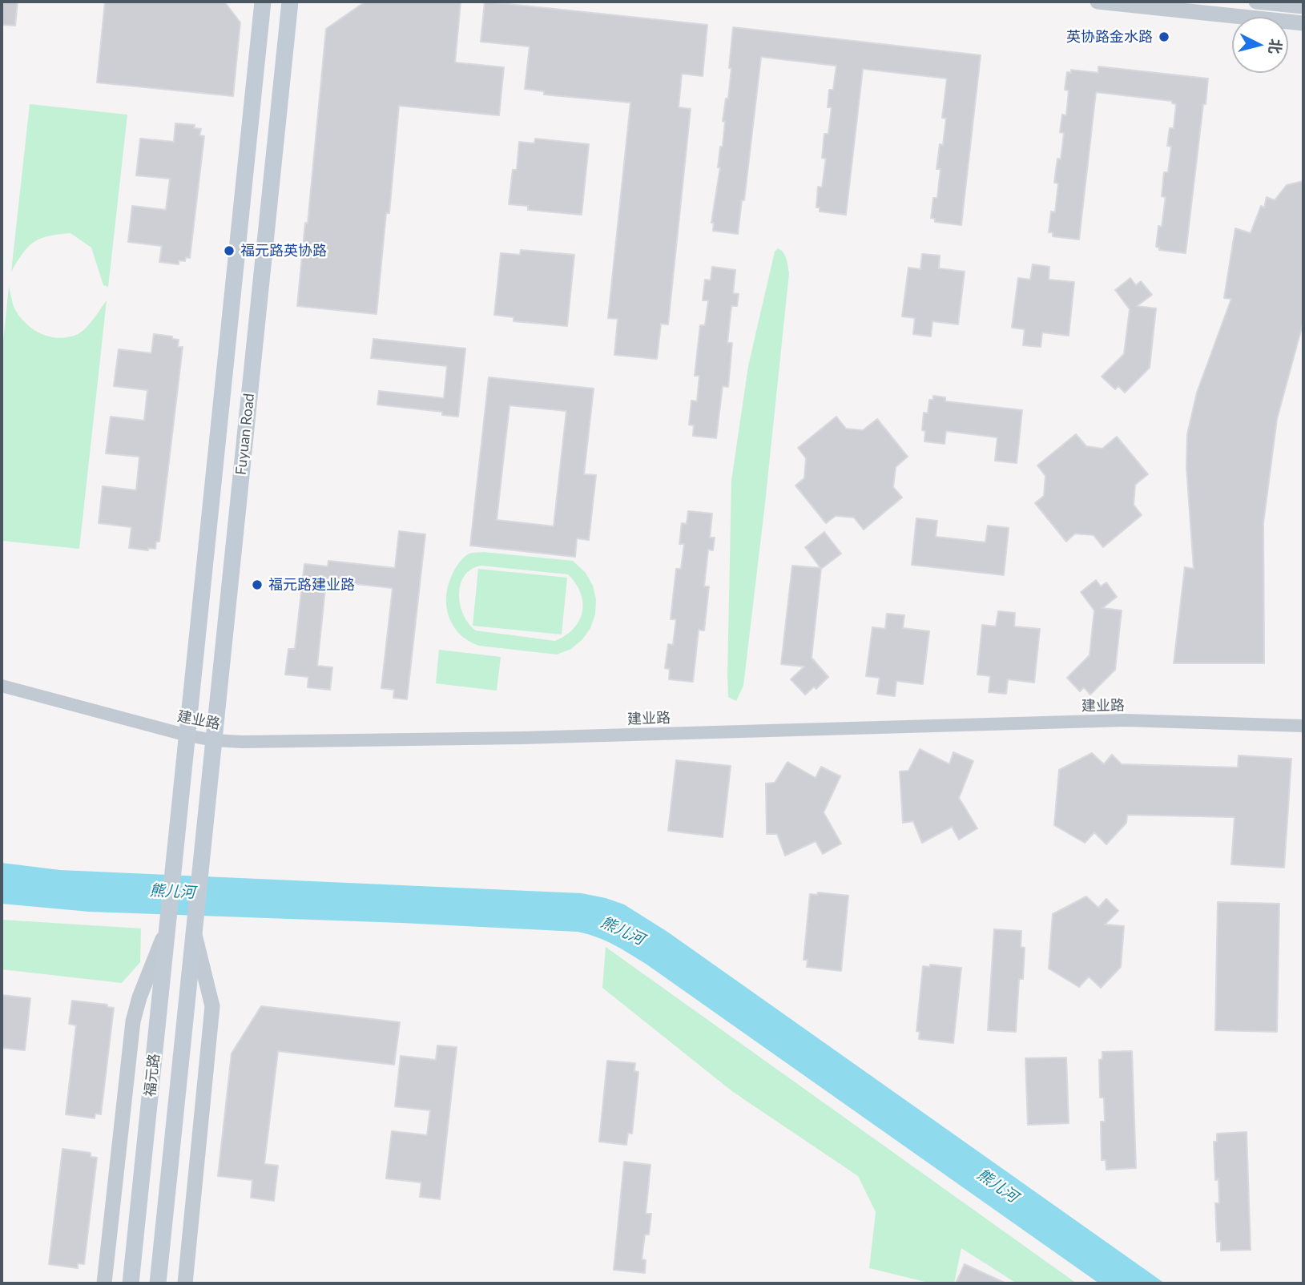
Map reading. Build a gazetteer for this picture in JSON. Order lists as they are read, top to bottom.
{
  "streets": {
    "main road": ["Fuyuan Road", "福元路"],
    "street": ["建业路"]
  },
  "crossings": [
    ["Fuyuan Road", "建业路"],
    ["Fuyuan Road", "福元路"]
  ],
  "water": ["熊儿河"],
  "places": ["英协路金水路", "福元路英协路", "福元路建业路"],
  "north": "right"
}
